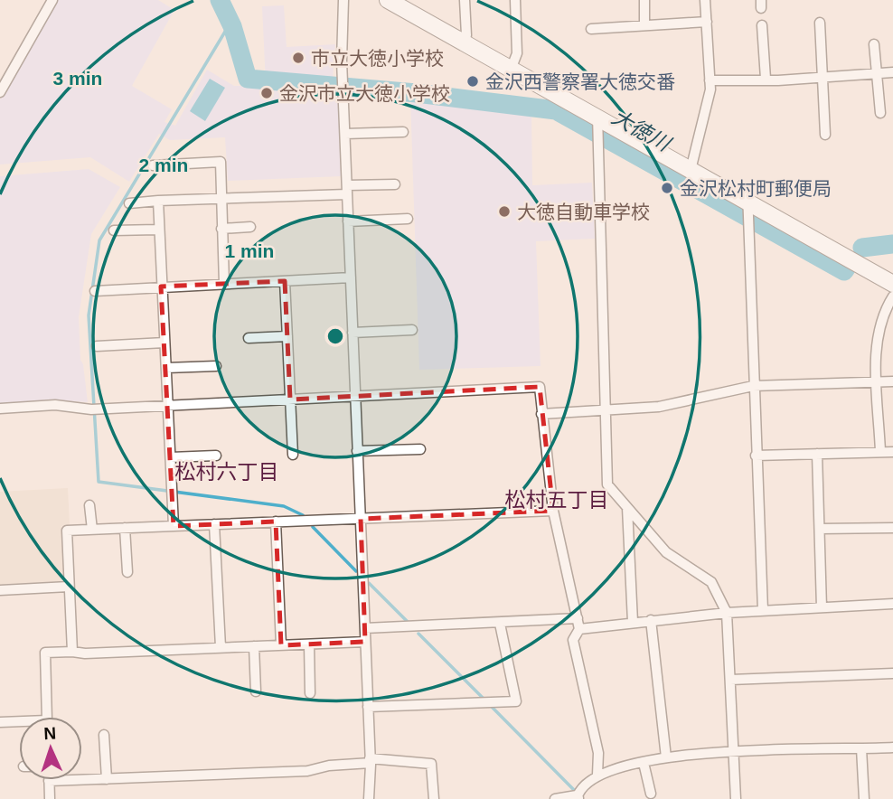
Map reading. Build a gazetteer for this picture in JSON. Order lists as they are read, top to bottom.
{
  "districts": ["松村六丁目", "松村五丁目"],
  "water": ["大徳川"],
  "places": [
    "市立大徳小学校",
    "金沢西警察署大徳交番",
    "金沢市立大徳小学校",
    "金沢松村町郵便局",
    "大徳自動車学校"
  ],
  "north": "top",
  "rings": ["3 min", "2 min", "1 min"]
}
